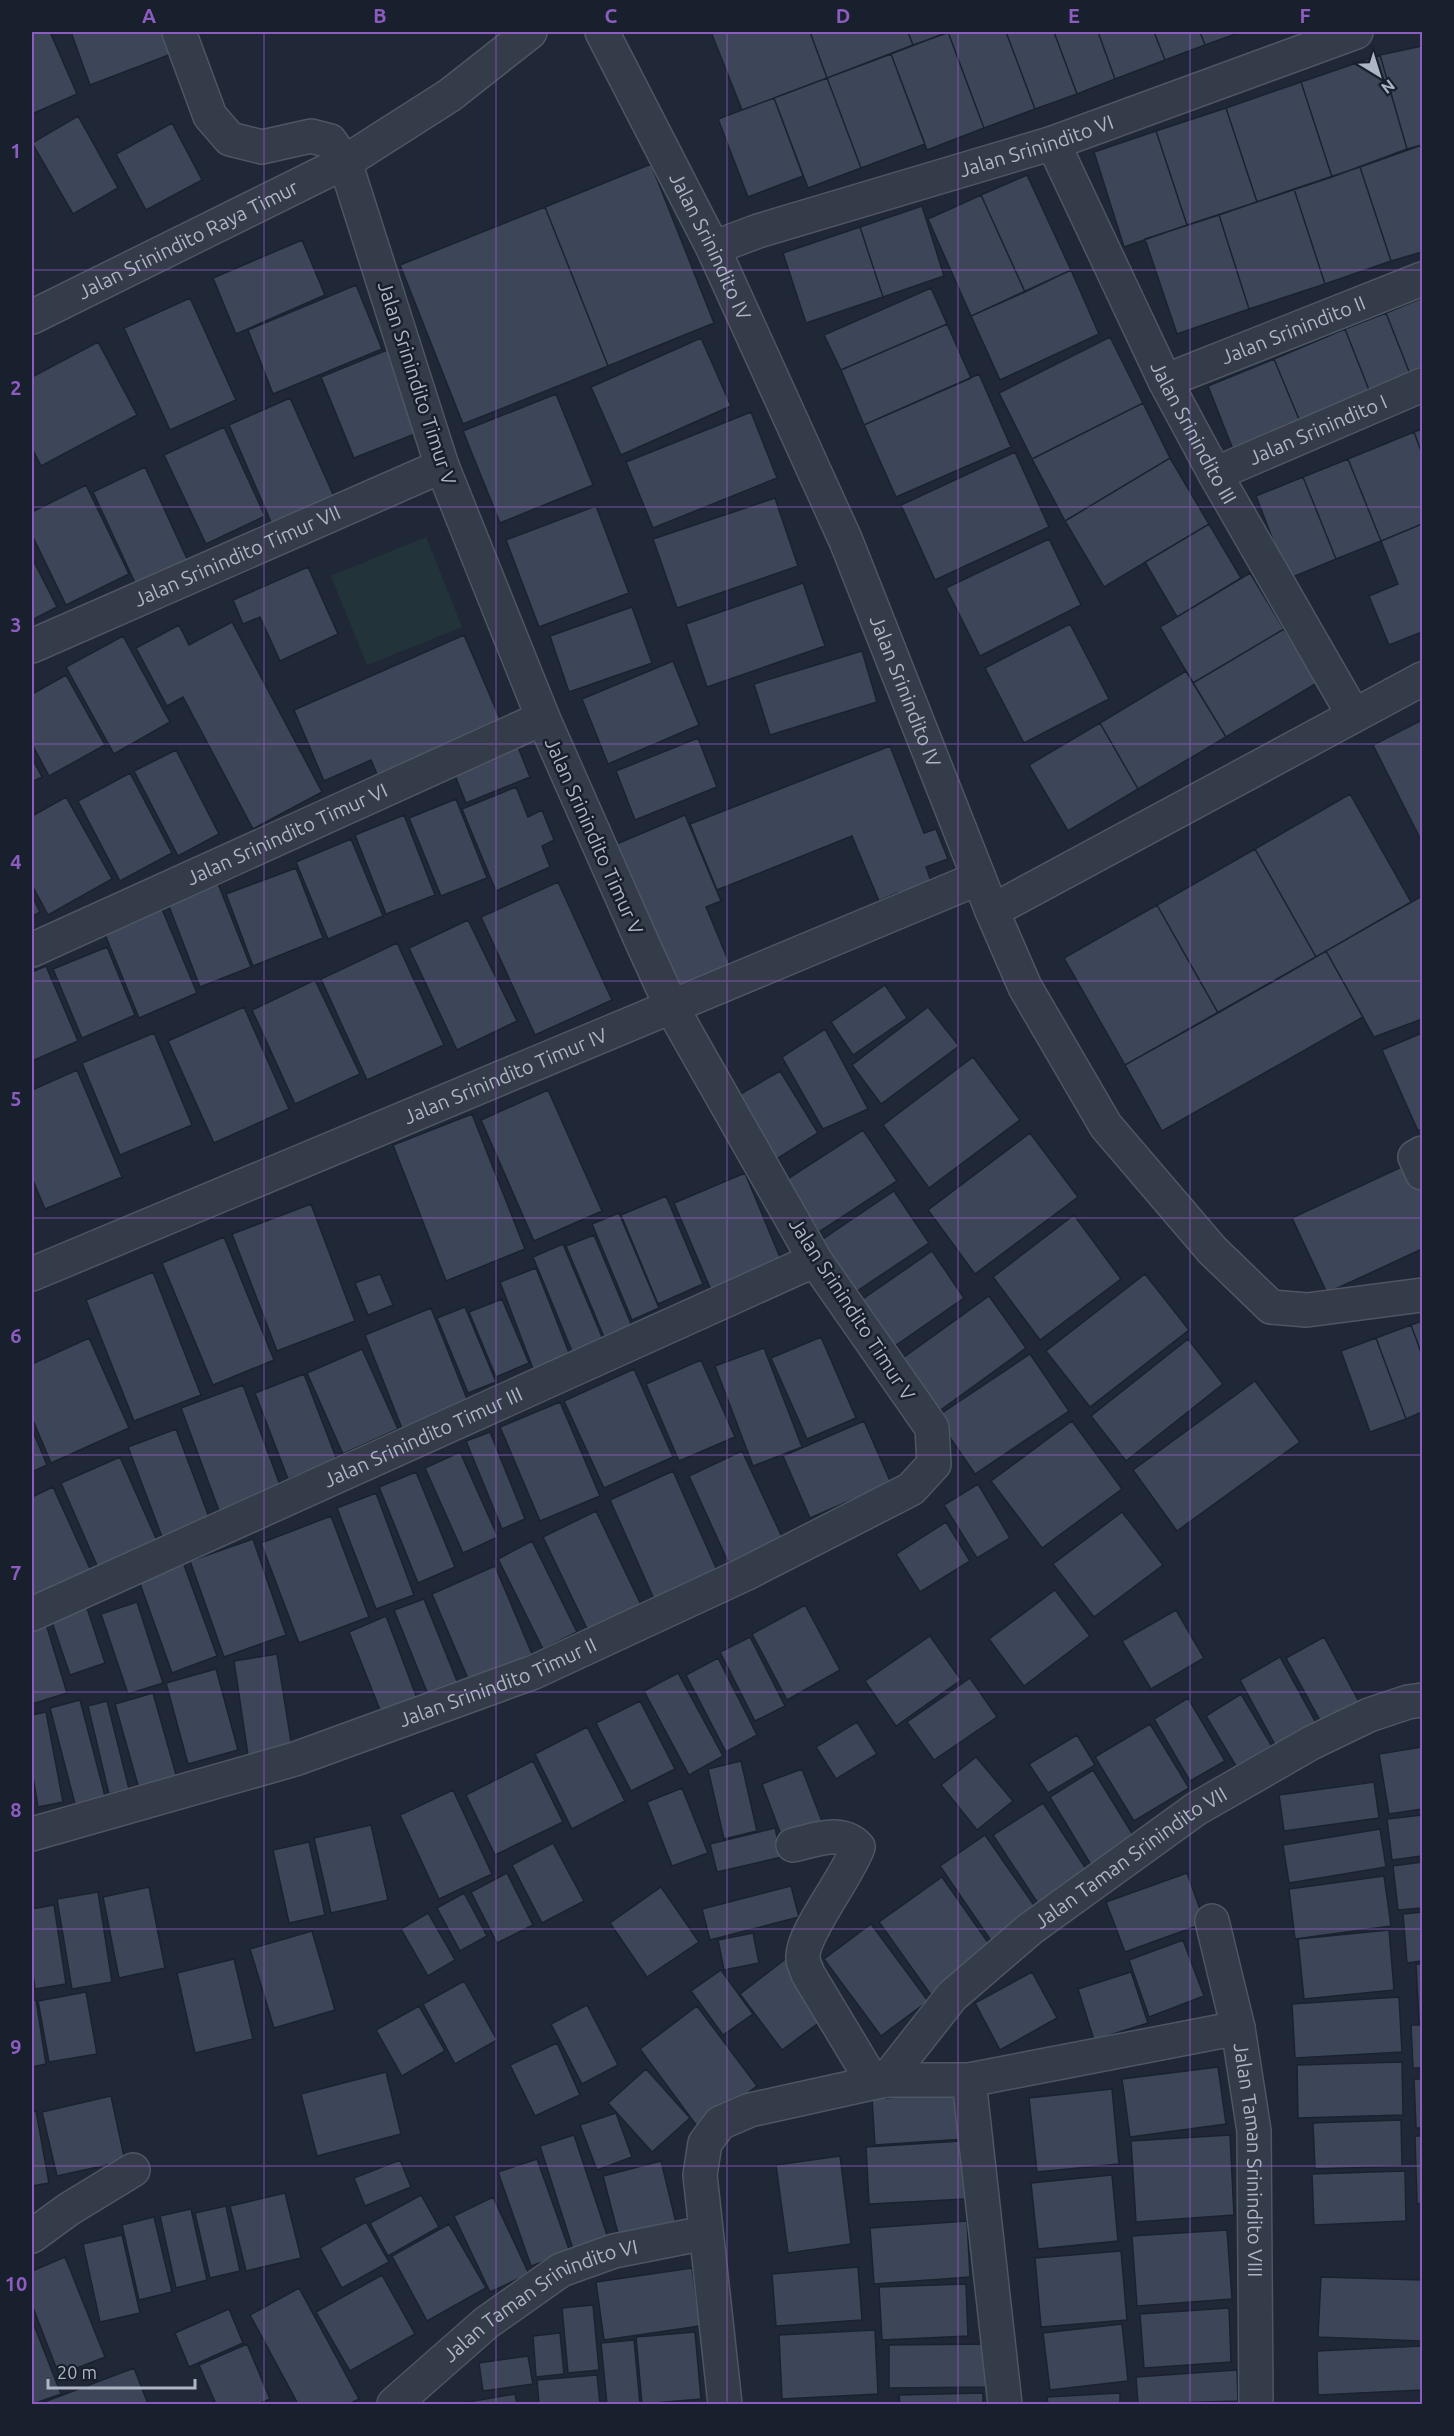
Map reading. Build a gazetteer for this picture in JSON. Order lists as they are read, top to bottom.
{
  "streets": {
    "street": [
      "Jalan Srinindito VI",
      "Jalan Srinindito Raya Timur",
      "Jalan Srinindito IV",
      "Jalan Srinindito II",
      "Jalan Srinindito Timur V",
      "Jalan Srinindito I",
      "Jalan Srinindito III",
      "Jalan Srinindito Timur VII",
      "Jalan Srinindito Timur VI",
      "Jalan Srinindito Timur IV",
      "Jalan Srinindito Timur III",
      "Jalan Srinindito Timur II",
      "Jalan Taman Srinindito VII",
      "Jalan Taman Srinindito VIII",
      "Jalan Taman Srinindito VI"
    ]
  },
  "crossings": [
    ["Jalan Srinindito VI", "Jalan Srinindito IV"],
    ["Jalan Srinindito VI", "Jalan Srinindito III"],
    ["Jalan Srinindito Raya Timur", "Jalan Srinindito Timur V"],
    ["Jalan Srinindito IV", "Jalan Srinindito Timur IV"],
    ["Jalan Srinindito II", "Jalan Srinindito III"],
    ["Jalan Srinindito Timur V", "Jalan Srinindito Timur VII"],
    ["Jalan Srinindito Timur V", "Jalan Srinindito Timur VI"],
    ["Jalan Srinindito Timur V", "Jalan Srinindito Timur IV"],
    ["Jalan Srinindito Timur V", "Jalan Srinindito Timur III"],
    ["Jalan Srinindito Timur V", "Jalan Srinindito Timur II"],
    ["Jalan Srinindito I", "Jalan Srinindito III"]
  ],
  "scale_bar": "20 m",
  "north": "bottom right",
  "grid": {
    "columns": [
      "A",
      "B",
      "C",
      "D",
      "E",
      "F"
    ],
    "rows": [
      "1",
      "2",
      "3",
      "4",
      "5",
      "6",
      "7",
      "8",
      "9",
      "10"
    ]
  }
}
